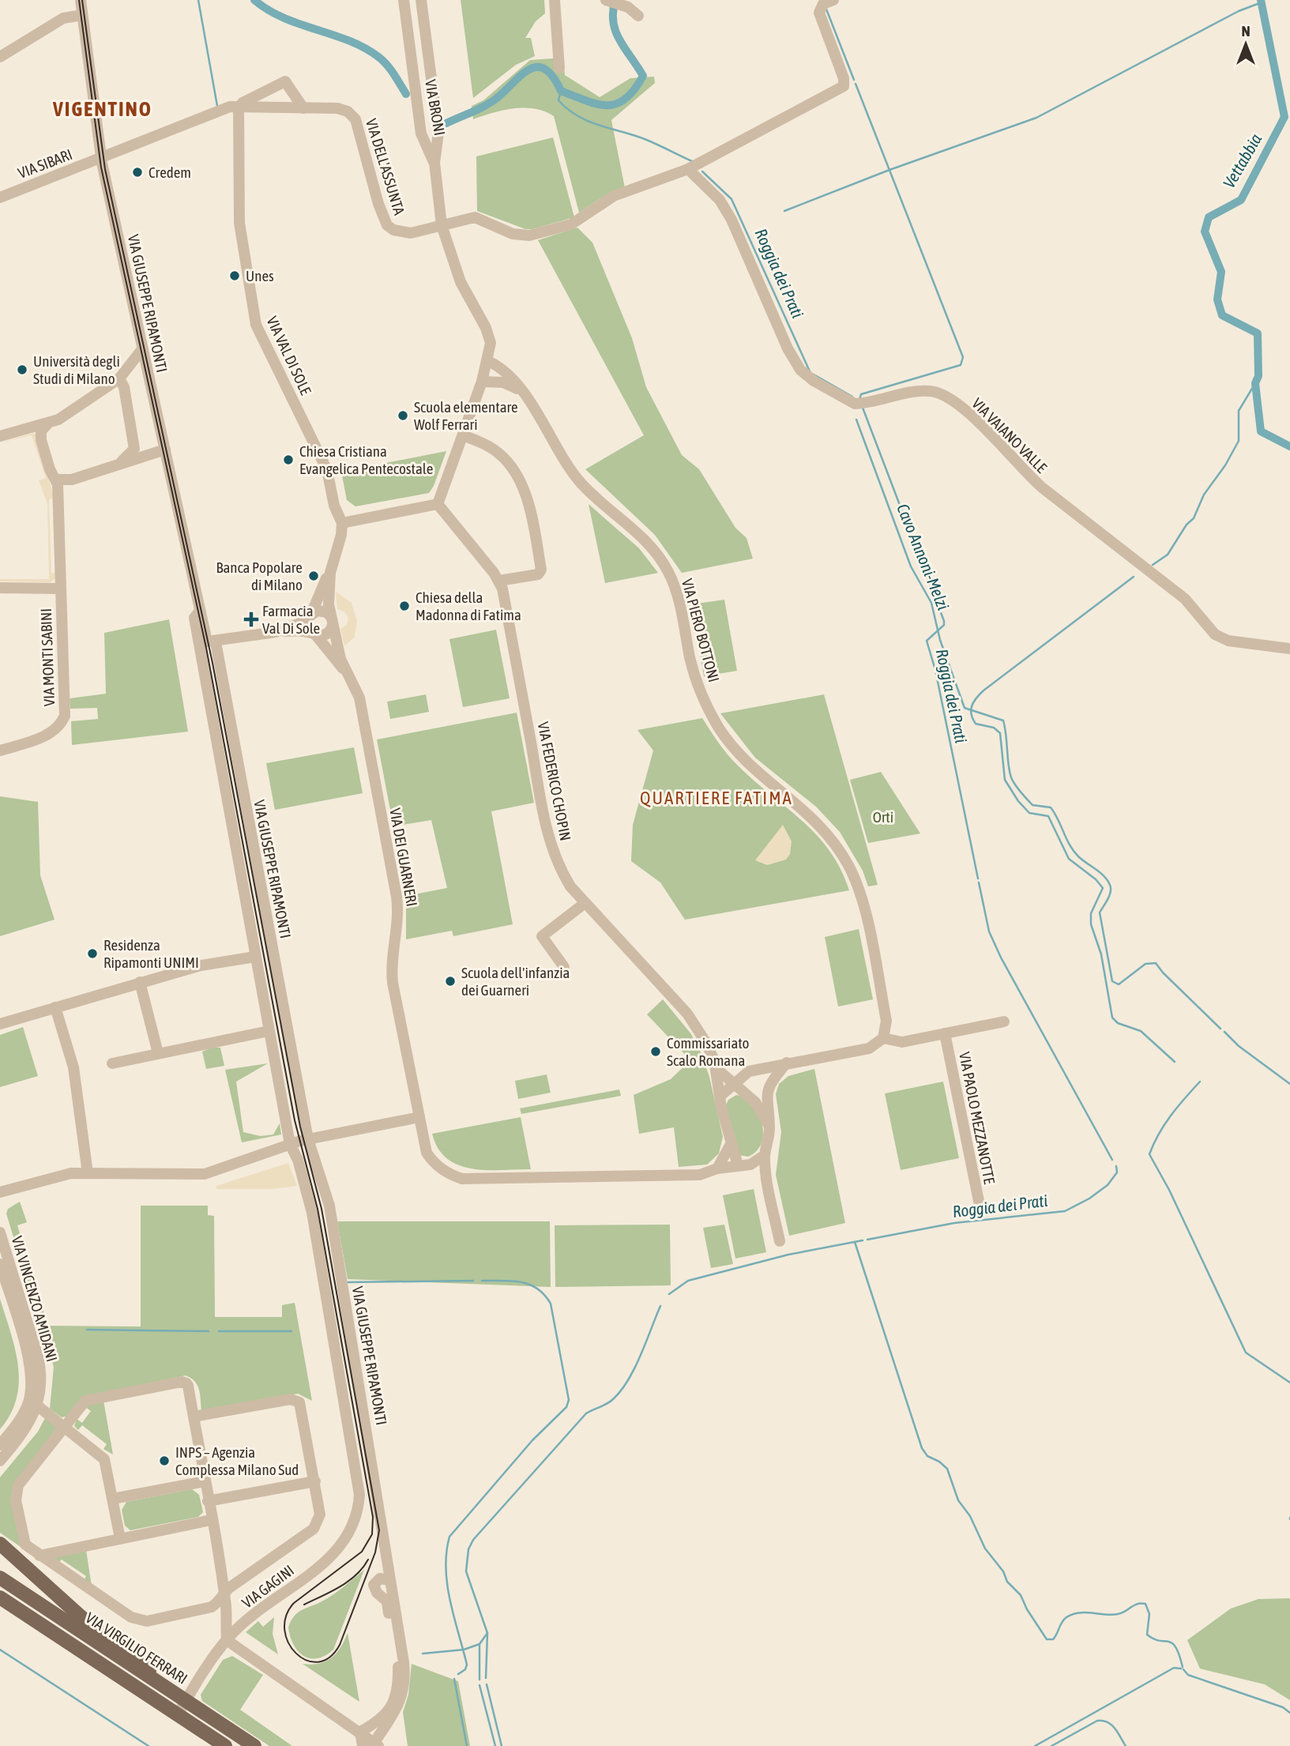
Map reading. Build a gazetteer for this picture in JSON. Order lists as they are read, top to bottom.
{
  "streets": {
    "main road": ["VIA VIRGILIO FERRARI"],
    "street": [
      "VIA BRONI",
      "VIA SIBARI",
      "VIA DELL'ASSUNTA",
      "VIA GIUSEPPE RIPAMONTI",
      "VIA VAL DI SOLE",
      "VIA VAIANO VALLE",
      "VIA PIERO BOTTONI",
      "VIA MONTI SABINI",
      "VIA FEDERICO CHOPIN",
      "VIA DEI GUARNERI",
      "VIA PAOLO MEZZANOTTE",
      "VIA VINCENZO AMIDANI",
      "VIA GAGINI"
    ]
  },
  "crossings": [
    ["VIA BRONI", "VIA DELL'ASSUNTA"],
    ["VIA BRONI", "VIA PIERO BOTTONI"],
    ["VIA BRONI", "VIA FEDERICO CHOPIN"],
    ["VIA SIBARI", "VIA DELL'ASSUNTA"],
    ["VIA SIBARI", "VIA GIUSEPPE RIPAMONTI"],
    ["VIA DELL'ASSUNTA", "VIA GIUSEPPE RIPAMONTI"],
    ["VIA DELL'ASSUNTA", "VIA VAL DI SOLE"],
    ["VIA DELL'ASSUNTA", "VIA VAIANO VALLE"],
    ["VIA GIUSEPPE RIPAMONTI", "VIA GAGINI"],
    ["VIA GAGINI", "VIA VIRGILIO FERRARI"]
  ],
  "districts": ["VIGENTINO", "QUARTIERE FATIMA"],
  "water": ["Vettabbia", "Roggia dei Prati", "Cavo Annoni-Melzi"],
  "parks": ["Orti"],
  "places": {
    "other": [
      "Credem",
      "Unes",
      "Università degli Studi di Milano",
      "Scuola elementare Wolf Ferrari",
      "Chiesa Cristiana Evangelica Pentecostale",
      "Banca Popolare di Milano",
      "Chiesa della Madonna di Fatima",
      "Residenza Ripamonti UNIMI",
      "Scuola dell'infanzia dei Guarneri",
      "Commissariato Scalo Romana",
      "INPS – Agenzia Complessa Milano Sud"
    ],
    "health": ["Farmacia Val Di Sole"]
  },
  "north": "top"
}
